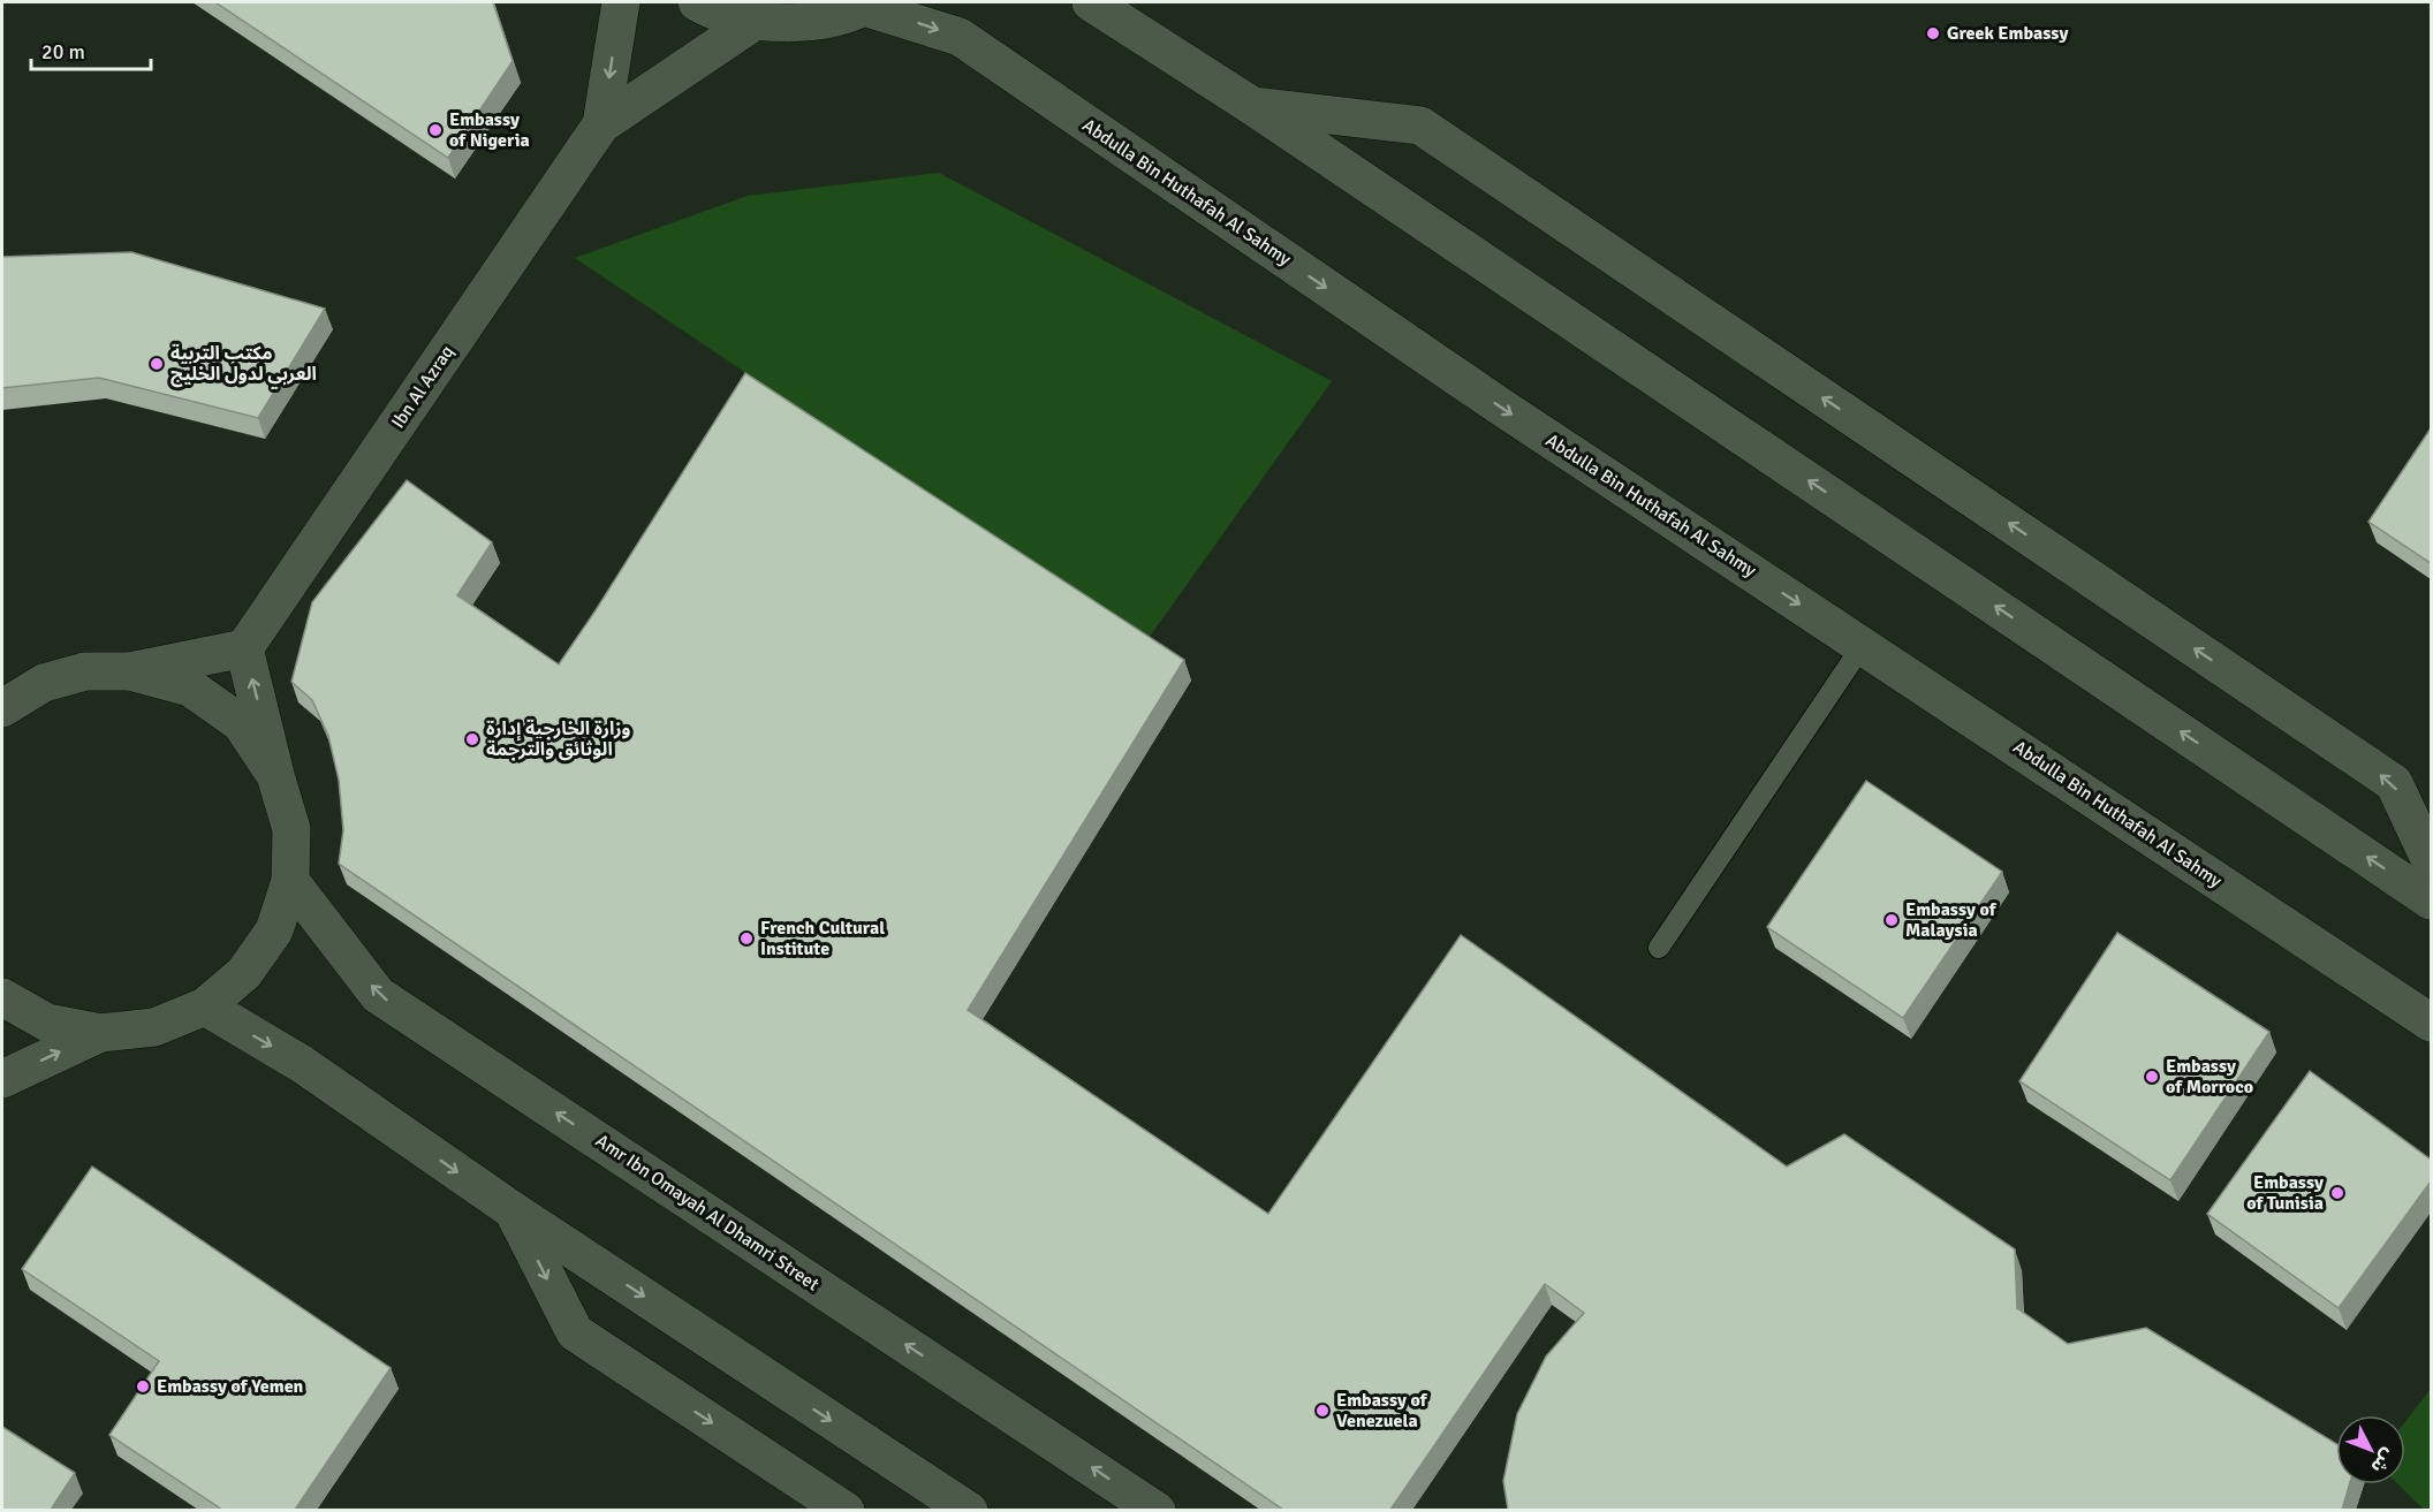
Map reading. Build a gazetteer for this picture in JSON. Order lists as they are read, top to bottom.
{
  "streets": {
    "street": ["Abdulla Bin Huthafah Al Sahmy", "Ibn Al Azraq", "Amr Ibn Omayah Al Dhamri Street"]
  },
  "places": [
    "Greek Embassy",
    "Embassy of Nigeria",
    "مكتب التربية العربي لدول الخليج",
    "وزارة الخارجية إدارة الوثائق والترجمة",
    "Embassy of Malaysia",
    "French Cultural Institute",
    "Embassy of Morroco",
    "Embassy of Tunisia",
    "Embassy of Yemen",
    "Embassy of Venezuela"
  ],
  "scale_bar": "20 m",
  "north": "bottom right"
}
